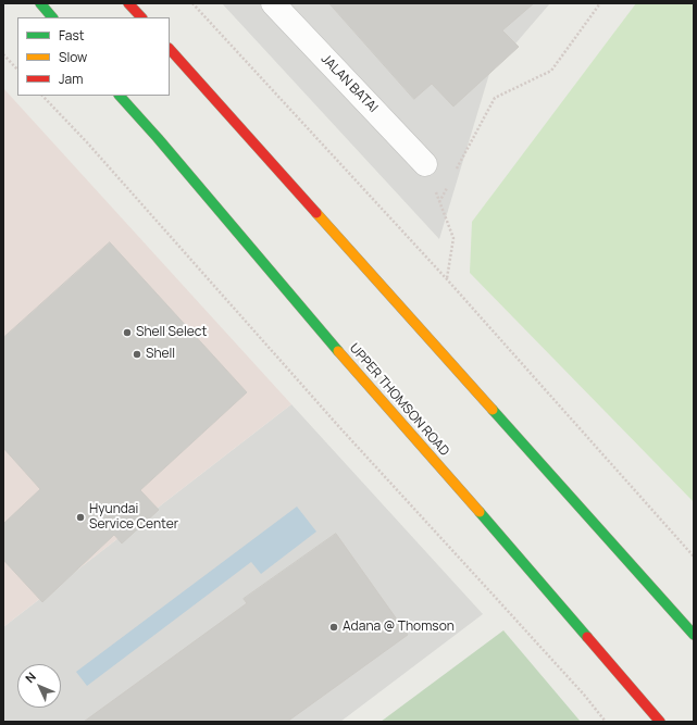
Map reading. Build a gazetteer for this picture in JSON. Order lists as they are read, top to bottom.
{
  "streets": {
    "main road": ["UPPER THOMSON ROAD"],
    "street": ["JALAN BATAI"]
  },
  "places": [
    "Shell Select",
    "Shell",
    "Hyundai Service Center",
    "Adana @ Thomson"
  ],
  "legend": ["Fast", "Slow", "Jam"],
  "north": "top left"
}
